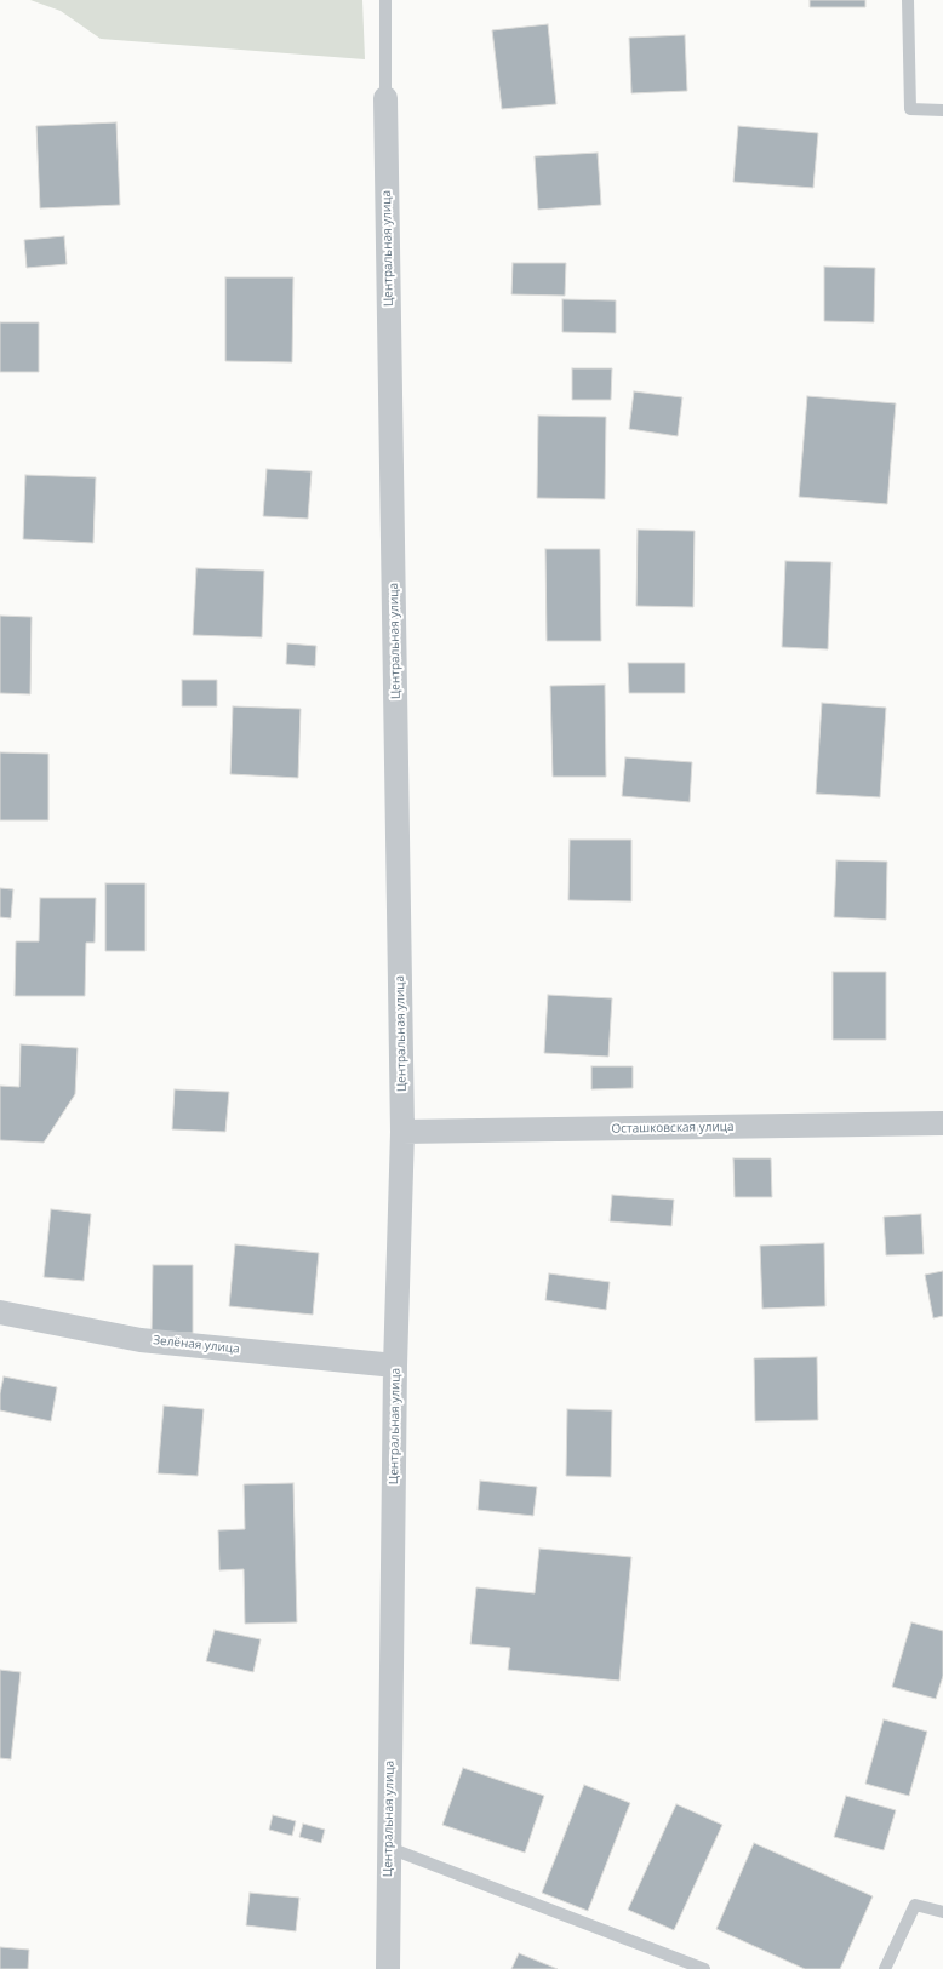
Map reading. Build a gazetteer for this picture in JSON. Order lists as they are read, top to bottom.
{
  "streets": {
    "street": ["Центральная улица", "Осташковская улица", "Зелёная улица"]
  },
  "crossings": [
    ["Центральная улица", "Осташковская улица"],
    ["Центральная улица", "Зелёная улица"]
  ]
}
